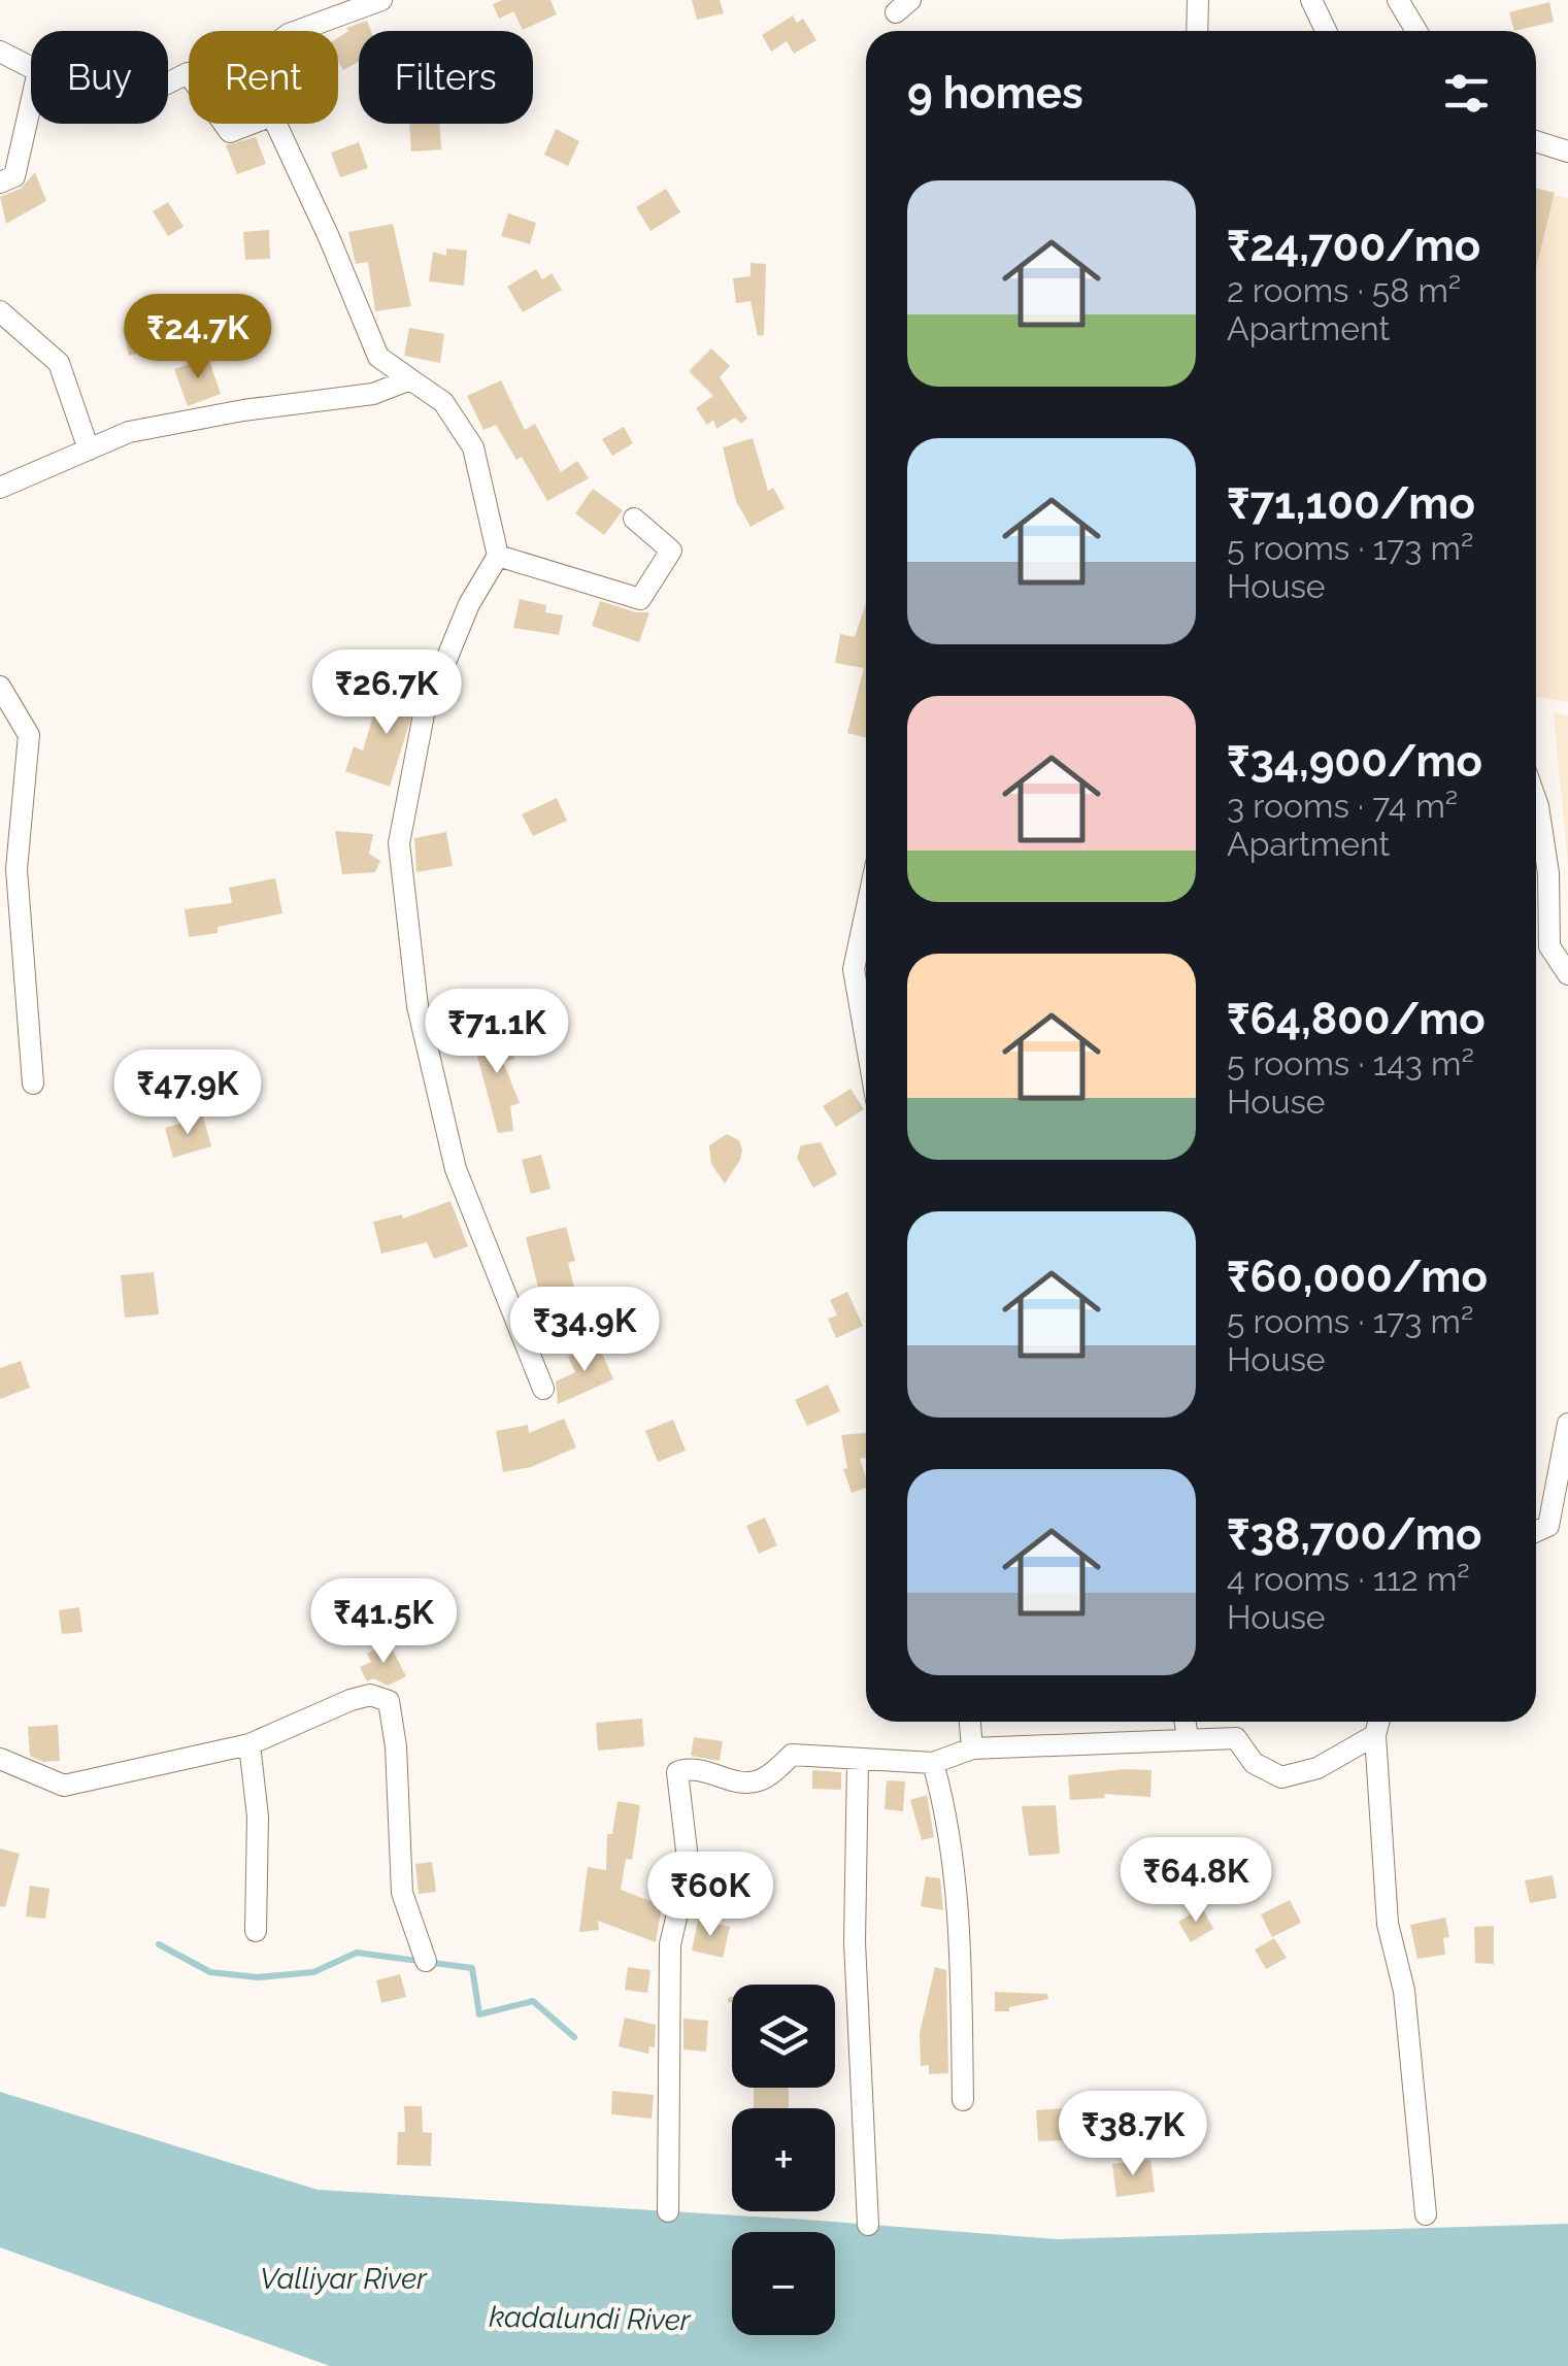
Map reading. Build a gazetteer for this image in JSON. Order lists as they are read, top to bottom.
{
  "water": ["Valliyar River", "kadalundi River"],
  "page": {
    "chip": ["Buy", "Rent", "Filters"],
    "heading": "9 homes",
    "list": [
      {
        "name": "₹24,700/mo",
        "note": "2 rooms · 58 m² · Apartment"
      },
      {
        "name": "₹71,100/mo",
        "note": "5 rooms · 173 m² · House"
      },
      {
        "name": "₹34,900/mo",
        "note": "3 rooms · 74 m² · Apartment"
      },
      {
        "name": "₹64,800/mo",
        "note": "5 rooms · 143 m² · House"
      },
      {
        "name": "₹60,000/mo",
        "note": "5 rooms · 173 m² · House"
      },
      {
        "name": "₹38,700/mo",
        "note": "4 rooms · 112 m² · House"
      }
    ],
    "price": [
      "₹24.7K",
      "₹26.7K",
      "₹71.1K",
      "₹47.9K",
      "₹34.9K",
      "₹41.5K",
      "₹64.8K",
      "₹60K",
      "₹38.7K"
    ],
    "map_buttons": ["+", "−"]
  }
}
